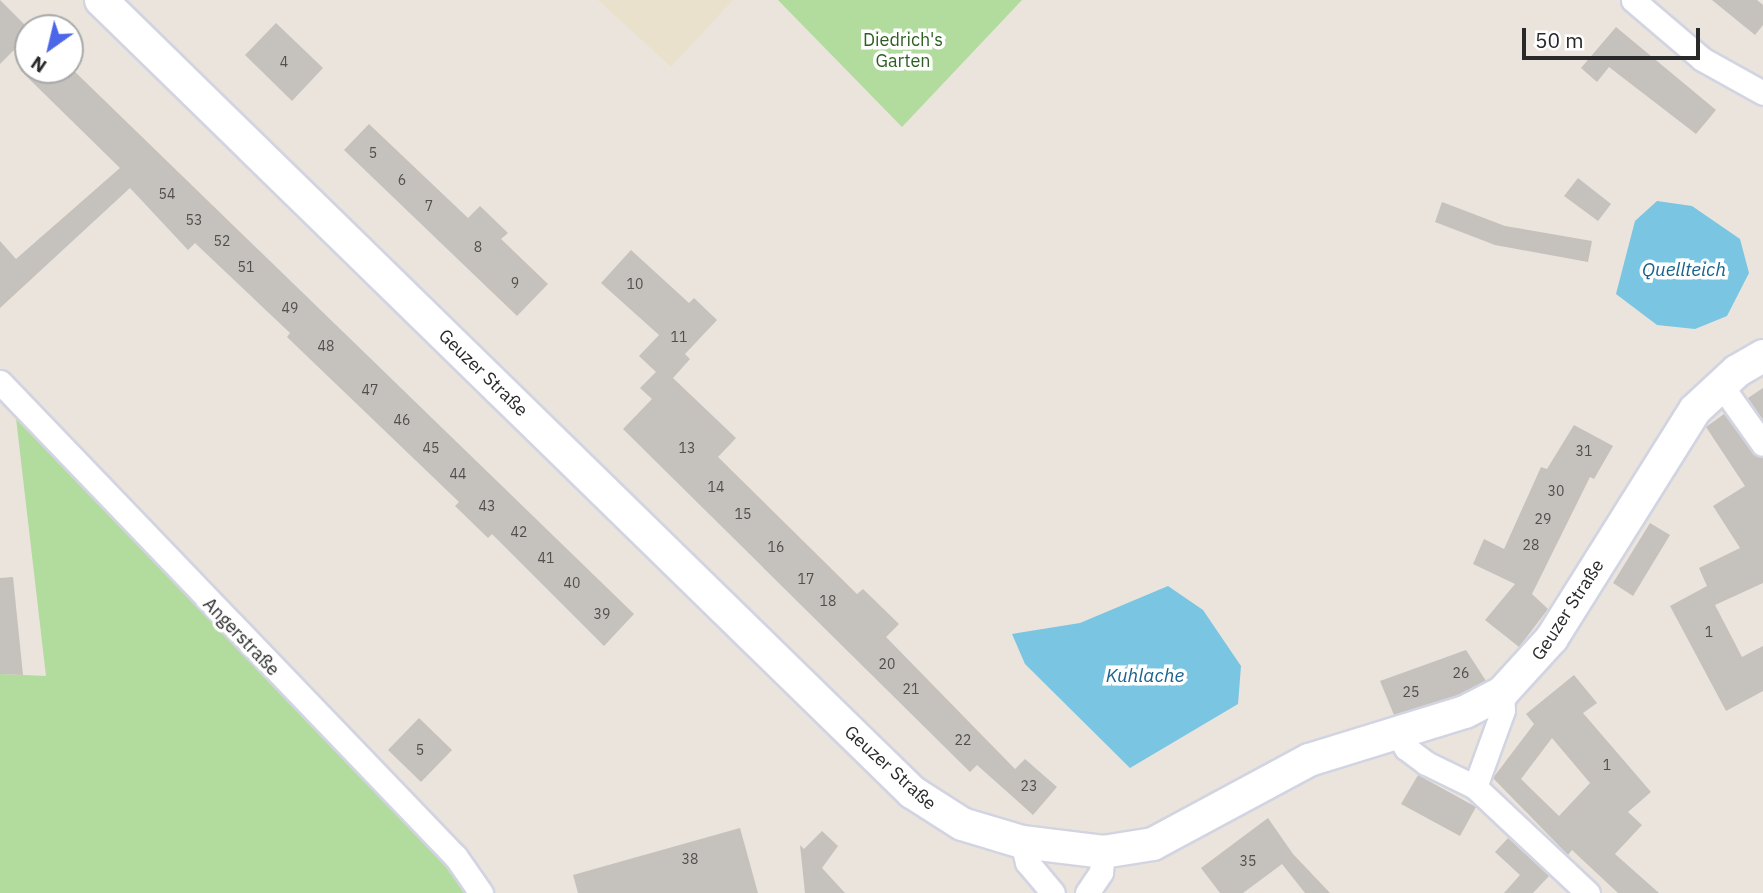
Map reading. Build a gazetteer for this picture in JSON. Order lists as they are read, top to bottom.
{
  "streets": {
    "main road": ["Geuzer Straße"],
    "street": ["Angerstraße"]
  },
  "water": ["Quellteich", "Kuhlache"],
  "parks": ["Diedrich's Garten"],
  "house_numbers": [
    "4",
    "5",
    "6",
    "54",
    "7",
    "53",
    "52",
    "8",
    "51",
    "9",
    "10",
    "49",
    "11",
    "48",
    "47",
    "46",
    "45",
    "13",
    "31",
    "44",
    "14",
    "30",
    "43",
    "15",
    "29",
    "42",
    "28",
    "16",
    "41",
    "17",
    "40",
    "18",
    "39",
    "1",
    "20",
    "26",
    "21",
    "25",
    "22",
    "5",
    "1",
    "23",
    "38",
    "35"
  ],
  "scale_bar": "50 m",
  "north": "bottom left"
}
